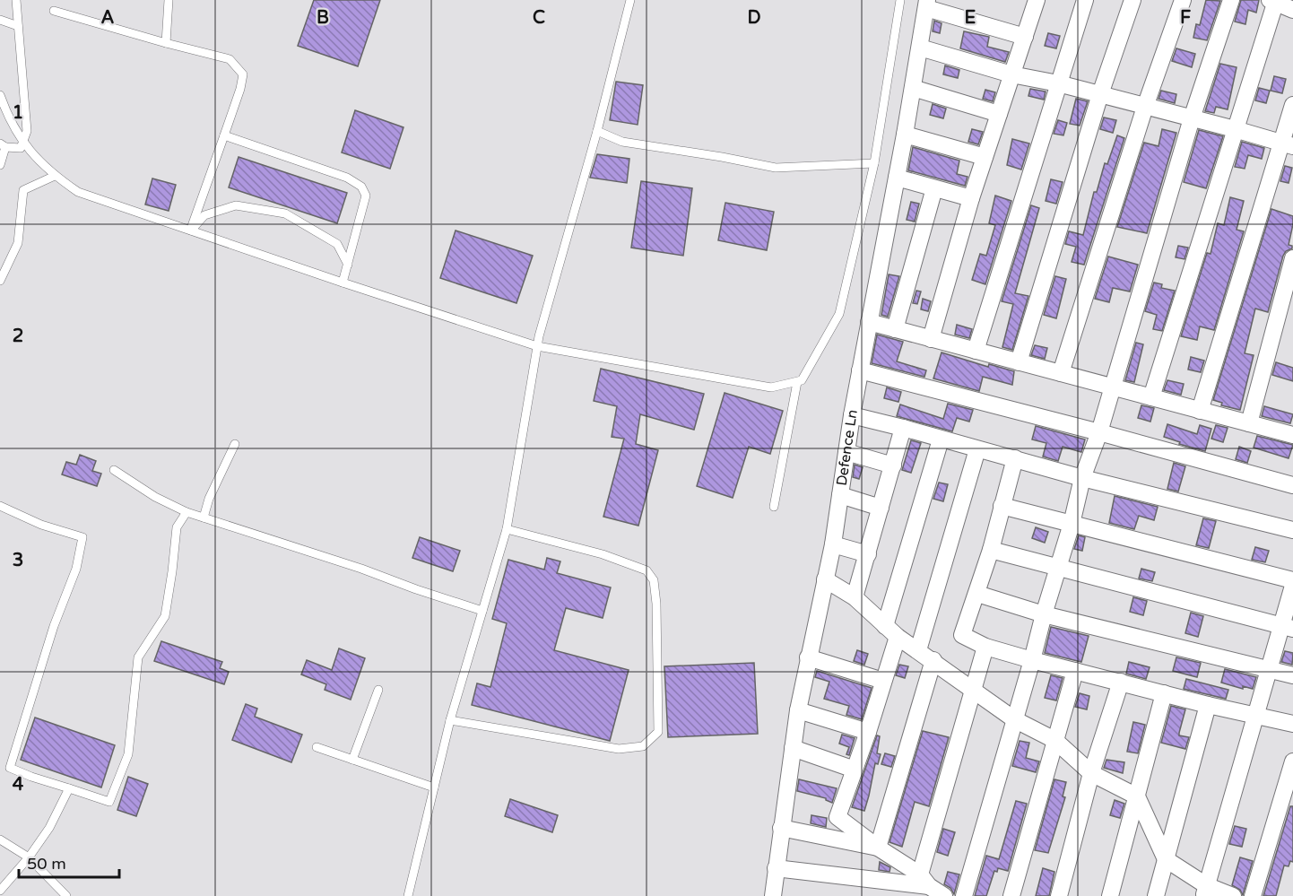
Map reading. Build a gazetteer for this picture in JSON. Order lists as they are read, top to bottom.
{
  "streets": {
    "street": ["Defence Ln"]
  },
  "scale_bar": "50 m",
  "grid": {
    "columns": [
      "A",
      "B",
      "C",
      "D",
      "E",
      "F"
    ],
    "rows": [
      "1",
      "2",
      "3",
      "4"
    ]
  }
}
